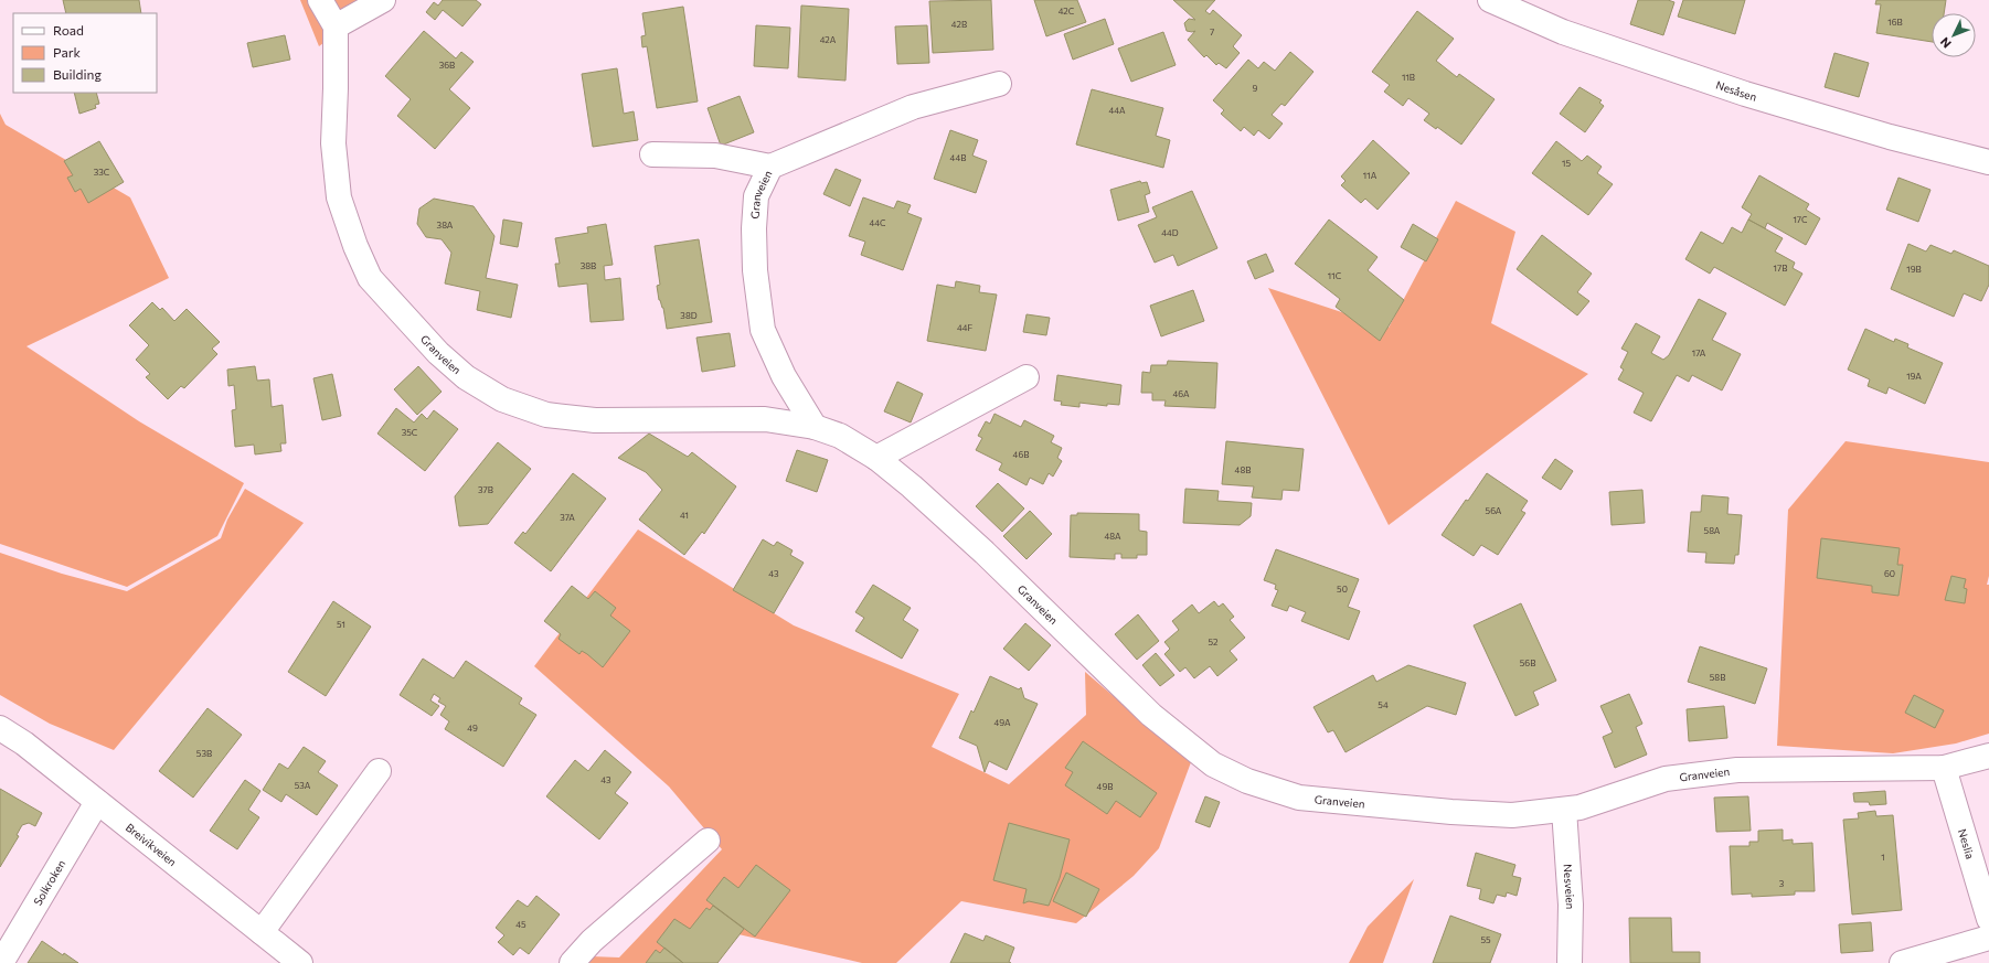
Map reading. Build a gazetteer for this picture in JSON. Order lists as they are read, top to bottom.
{
  "streets": {
    "street": [
      "Nesåsen",
      "Granveien",
      "Neslia",
      "Breivikveien",
      "Solkroken",
      "Nesveien"
    ]
  },
  "crossings": [
    ["Granveien", "Neslia"],
    ["Granveien", "Nesveien"],
    ["Breivikveien", "Solkroken"]
  ],
  "house_numbers": [
    "42C",
    "16B",
    "42B",
    "7",
    "42A",
    "36B",
    "11B",
    "9",
    "44A",
    "44B",
    "15",
    "33C",
    "11A",
    "17C",
    "44C",
    "38A",
    "44D",
    "38B",
    "17B",
    "19B",
    "11C",
    "38D",
    "44F",
    "17A",
    "19A",
    "46A",
    "35C",
    "46B",
    "48B",
    "37B",
    "56A",
    "41",
    "37A",
    "58A",
    "48A",
    "43",
    "60",
    "50",
    "51",
    "52",
    "56B",
    "58B",
    "54",
    "49A",
    "49",
    "53B",
    "43",
    "53A",
    "49B",
    "1",
    "3",
    "45",
    "55"
  ],
  "legend": ["Road", "Park", "Building"],
  "north": "bottom left"
}
